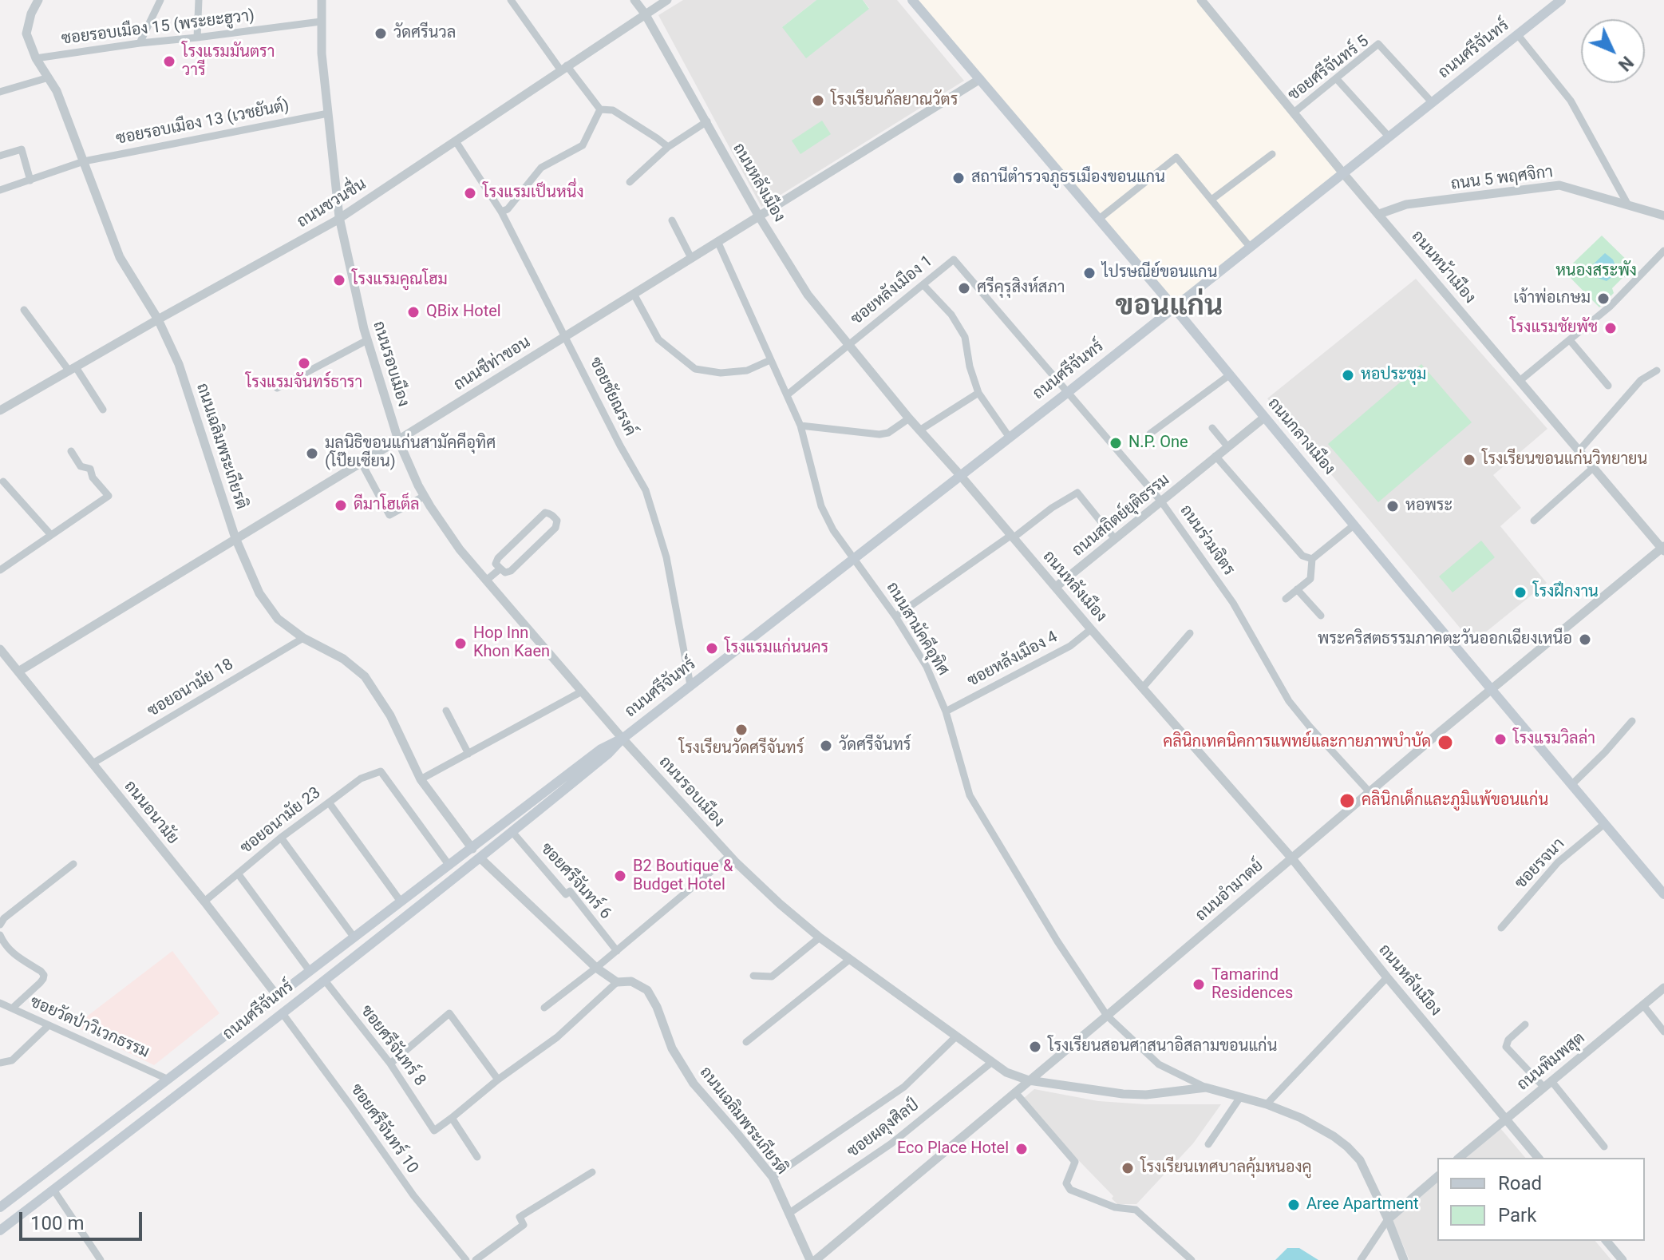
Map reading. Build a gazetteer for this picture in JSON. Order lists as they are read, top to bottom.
{
  "streets": {
    "main road": ["ถนนศรีจันทร์", "ถนนกลางเมือง"],
    "street": [
      "ซอยรอบเมือง 15 (พระยะฮูวา)",
      "ซอยศรีจันทร์ 5",
      "ซอยรอบเมือง 13 (เวชยันต์)",
      "ถนน 5 พฤศจิกา",
      "ถนนหลังเมือง",
      "ถนนชวนชื่น",
      "ถนนหน้าเมือง",
      "ซอยหลังเมือง 1",
      "ถนนรอบเมือง",
      "ถนนชีท่าขอน",
      "ซอยชัยณรงค์",
      "ถนนเฉลิมพระเกียรติ",
      "ถนนสถิตย์ยุติธรรม",
      "ถนนร่วมจิตร",
      "ถนนสามัคคีอุทิศ",
      "ซอยหลังเมือง 4",
      "ซอยอนามัย 18",
      "ถนนอนามัย",
      "ซอยอนามัย 23",
      "ซอยรจนา",
      "ซอยศรีจันทร์ 6",
      "ถนนอำมาตย์",
      "ซอยวัดป่าวิเวกธรรม",
      "ซอยศรีจันทร์ 8",
      "ถนนพิมพสุต",
      "ซอยศรีจันทร์ 10",
      "ซอยผดุงศิลป์"
    ]
  },
  "crossings": [
    ["ซอยรอบเมือง 15 (พระยะฮูวา)", "ถนนรอบเมือง"],
    ["ซอยรอบเมือง 15 (พระยะฮูวา)", "ถนนเฉลิมพระเกียรติ"],
    ["ถนนศรีจันทร์", "ซอยศรีจันทร์ 5"],
    ["ถนนศรีจันทร์", "ถนนหลังเมือง"],
    ["ถนนศรีจันทร์", "ถนนหน้าเมือง"],
    ["ถนนศรีจันทร์", "ถนนรอบเมือง"],
    ["ถนนศรีจันทร์", "ซอยชัยณรงค์"],
    ["ถนนศรีจันทร์", "ถนนกลางเมือง"],
    ["ถนนศรีจันทร์", "ถนนเฉลิมพระเกียรติ"],
    ["ถนนศรีจันทร์", "ถนนร่วมจิตร"],
    ["ถนนศรีจันทร์", "ถนนสามัคคีอุทิศ"],
    ["ถนนศรีจันทร์", "ถนนอนามัย"],
    ["ถนนศรีจันทร์", "ซอยอนามัย 23"],
    ["ถนนศรีจันทร์", "ซอยศรีจันทร์ 6"],
    ["ถนนศรีจันทร์", "ซอยวัดป่าวิเวกธรรม"],
    ["ถนนศรีจันทร์", "ซอยศรีจันทร์ 8"],
    ["ถนนศรีจันทร์", "ซอยศรีจันทร์ 10"],
    ["ซอยศรีจันทร์ 5", "ถนนหน้าเมือง"],
    ["ซอยรอบเมือง 13 (เวชยันต์)", "ถนนรอบเมือง"],
    ["ซอยรอบเมือง 13 (เวชยันต์)", "ถนนเฉลิมพระเกียรติ"],
    ["ถนน 5 พฤศจิกา", "ถนนหน้าเมือง"],
    ["ถนนหลังเมือง", "ถนนชวนชื่น"],
    ["ถนนหลังเมือง", "ซอยหลังเมือง 1"],
    ["ถนนหลังเมือง", "ถนนชีท่าขอน"],
    ["ถนนหลังเมือง", "ถนนสถิตย์ยุติธรรม"],
    ["ถนนหลังเมือง", "ซอยหลังเมือง 4"],
    ["ถนนหลังเมือง", "ถนนอำมาตย์"],
    ["ถนนหลังเมือง", "ถนนพิมพสุต"],
    ["ถนนชวนชื่น", "ถนนรอบเมือง"],
    ["ถนนชวนชื่น", "ซอยชัยณรงค์"],
    ["ถนนชวนชื่น", "ถนนเฉลิมพระเกียรติ"],
    ["ถนนหน้าเมือง", "ถนนอำมาตย์"],
    ["ซอยหลังเมือง 1", "ถนนร่วมจิตร"],
    ["ซอยหลังเมือง 1", "ถนนสามัคคีอุทิศ"],
    ["ถนนรอบเมือง", "ถนนชีท่าขอน"],
    ["ถนนรอบเมือง", "ถนนสามัคคีอุทิศ"],
    ["ถนนรอบเมือง", "ถนนอำมาตย์"],
    ["ถนนรอบเมือง", "ซอยผดุงศิลป์"],
    ["ถนนชีท่าขอน", "ซอยชัยณรงค์"],
    ["ถนนชีท่าขอน", "ถนนกลางเมือง"],
    ["ถนนชีท่าขอน", "ถนนเฉลิมพระเกียรติ"],
    ["ถนนชีท่าขอน", "ถนนสามัคคีอุทิศ"],
    ["ถนนชีท่าขอน", "ถนนอนามัย"],
    ["ถนนกลางเมือง", "ถนนสถิตย์ยุติธรรม"],
    ["ถนนกลางเมือง", "ซอยรจนา"],
    ["ถนนกลางเมือง", "ถนนอำมาตย์"],
    ["ถนนเฉลิมพระเกียรติ", "ซอยอนามัย 18"],
    ["ถนนเฉลิมพระเกียรติ", "ซอยผดุงศิลป์"],
    ["ถนนสถิตย์ยุติธรรม", "ถนนร่วมจิตร"],
    ["ถนนร่วมจิตร", "ถนนอำมาตย์"],
    ["ถนนสามัคคีอุทิศ", "ซอยหลังเมือง 4"],
    ["ถนนสามัคคีอุทิศ", "ถนนอำมาตย์"],
    ["ซอยอนามัย 18", "ถนนอนามัย"],
    ["ถนนอนามัย", "ซอยอนามัย 23"]
  ],
  "districts": ["ขอนแก่น"],
  "parks": ["หนองสระพัง"],
  "places": [
    "วัดศรีนวล",
    "โรงแรมมันตรา วารี",
    "โรงเรียนกัลยาณวัตร",
    "สถานีตำรวจภูธรเมืองขอนแกน",
    "โรงแรมเป็นหนึ่ง",
    "ไปรษณีย์ขอนแกน",
    "โรงแรมคูณโฮม",
    "ศรีคุรุสิงห์สภา",
    "เจ้าพ่อเกษม",
    "QBix Hotel",
    "โรงแรมชัยพัช",
    "โรงแรมจันทร์ธารา",
    "หอประชุม",
    "N.P. One",
    "มูลนิธิขอนแก่นสามัคคีอุทิศ (โป๊ยเซียน)",
    "โรงเรียนขอนแก่นวิทยายน",
    "ดีมาโฮเต็ล",
    "หอพระ",
    "โรงฝึกงาน",
    "พระคริสตธรรมภาคตะวันออกเฉียงเหนือ",
    "Hop Inn Khon Kaen",
    "โรงแรมแก่นนคร",
    "โรงเรียนวัดศรีจันทร์",
    "โรงแรมวิลล่า",
    "คลินิกเทคนิคการแพทย์และกายภาพบำบัด",
    "วัดศรีจันทร์",
    "คลินิกเด็กและภูมิแพ้ขอนแก่น",
    "B2 Boutique & Budget Hotel",
    "Tamarind Residences",
    "โรงเรียนสอนศาสนาอิสลามขอนแก่น",
    "Eco Place Hotel",
    "โรงเรียนเทศบาลคุ้มหนองคู",
    "Aree Apartment"
  ],
  "legend": ["Road", "Park"],
  "scale_bar": "100 m",
  "north": "bottom right"
}
